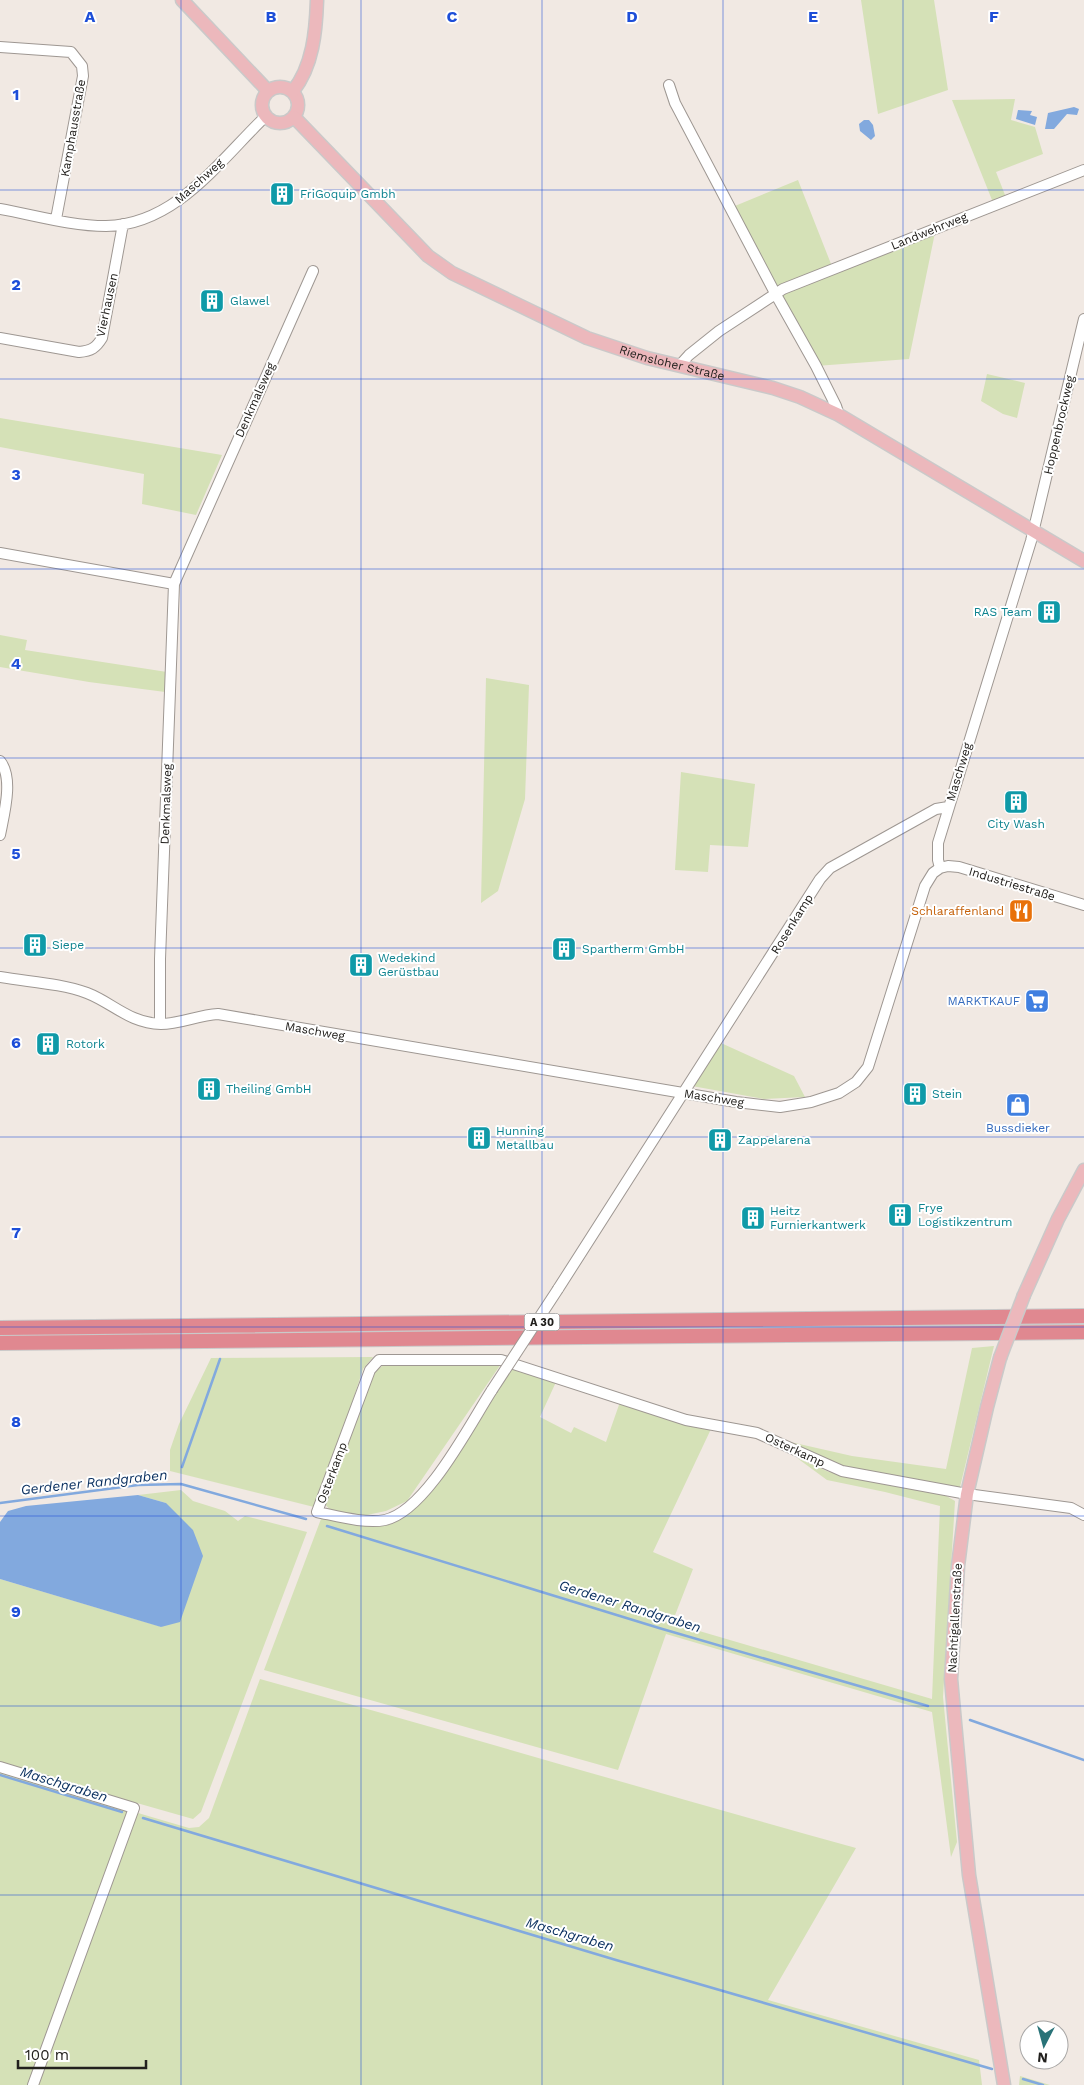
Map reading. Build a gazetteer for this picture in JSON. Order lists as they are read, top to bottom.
{
  "streets": {
    "highway": ["A 30"],
    "main road": ["Riemsloher Straße", "Nachtigallenstraße"],
    "street": [
      "Kamphausstraße",
      "Maschweg",
      "Landwehrweg",
      "Vierhausen",
      "Denkmalsweg",
      "Hoppenbrockweg",
      "Industriestraße",
      "Rosenkamp",
      "Osterkamp"
    ]
  },
  "crossings": [
    ["Kamphausstraße", "Maschweg"],
    ["Maschweg", "Vierhausen"],
    ["Maschweg", "Riemsloher Straße"],
    ["Maschweg", "Denkmalsweg"],
    ["Maschweg", "Hoppenbrockweg"],
    ["Maschweg", "Industriestraße"],
    ["Maschweg", "Rosenkamp"],
    ["Maschweg", "Osterkamp"],
    ["Landwehrweg", "Riemsloher Straße"],
    ["Riemsloher Straße", "Hoppenbrockweg"],
    ["Rosenkamp", "Osterkamp"],
    ["Osterkamp", "Nachtigallenstraße"]
  ],
  "water": ["Gerdener Randgraben", "Maschgraben"],
  "places": {
    "building": [
      "FriGoquip Gmbh",
      "Glawel",
      "RAS Team",
      "City Wash",
      "Siepe",
      "Spartherm GmbH",
      "Wedekind Gerüstbau",
      "Rotork",
      "Theiling GmbH",
      "Stein",
      "Hunning Metallbau",
      "Zappelarena",
      "Frye Logistikzentrum",
      "Heitz Furnierkantwerk"
    ],
    "restaurant": ["Schlaraffenland"],
    "supermarket": ["MARKTKAUF"],
    "shop": ["Bussdieker"]
  },
  "scale_bar": "100 m",
  "north": "bottom",
  "grid": {
    "columns": [
      "A",
      "B",
      "C",
      "D",
      "E",
      "F"
    ],
    "rows": [
      "1",
      "2",
      "3",
      "4",
      "5",
      "6",
      "7",
      "8",
      "9"
    ]
  }
}
